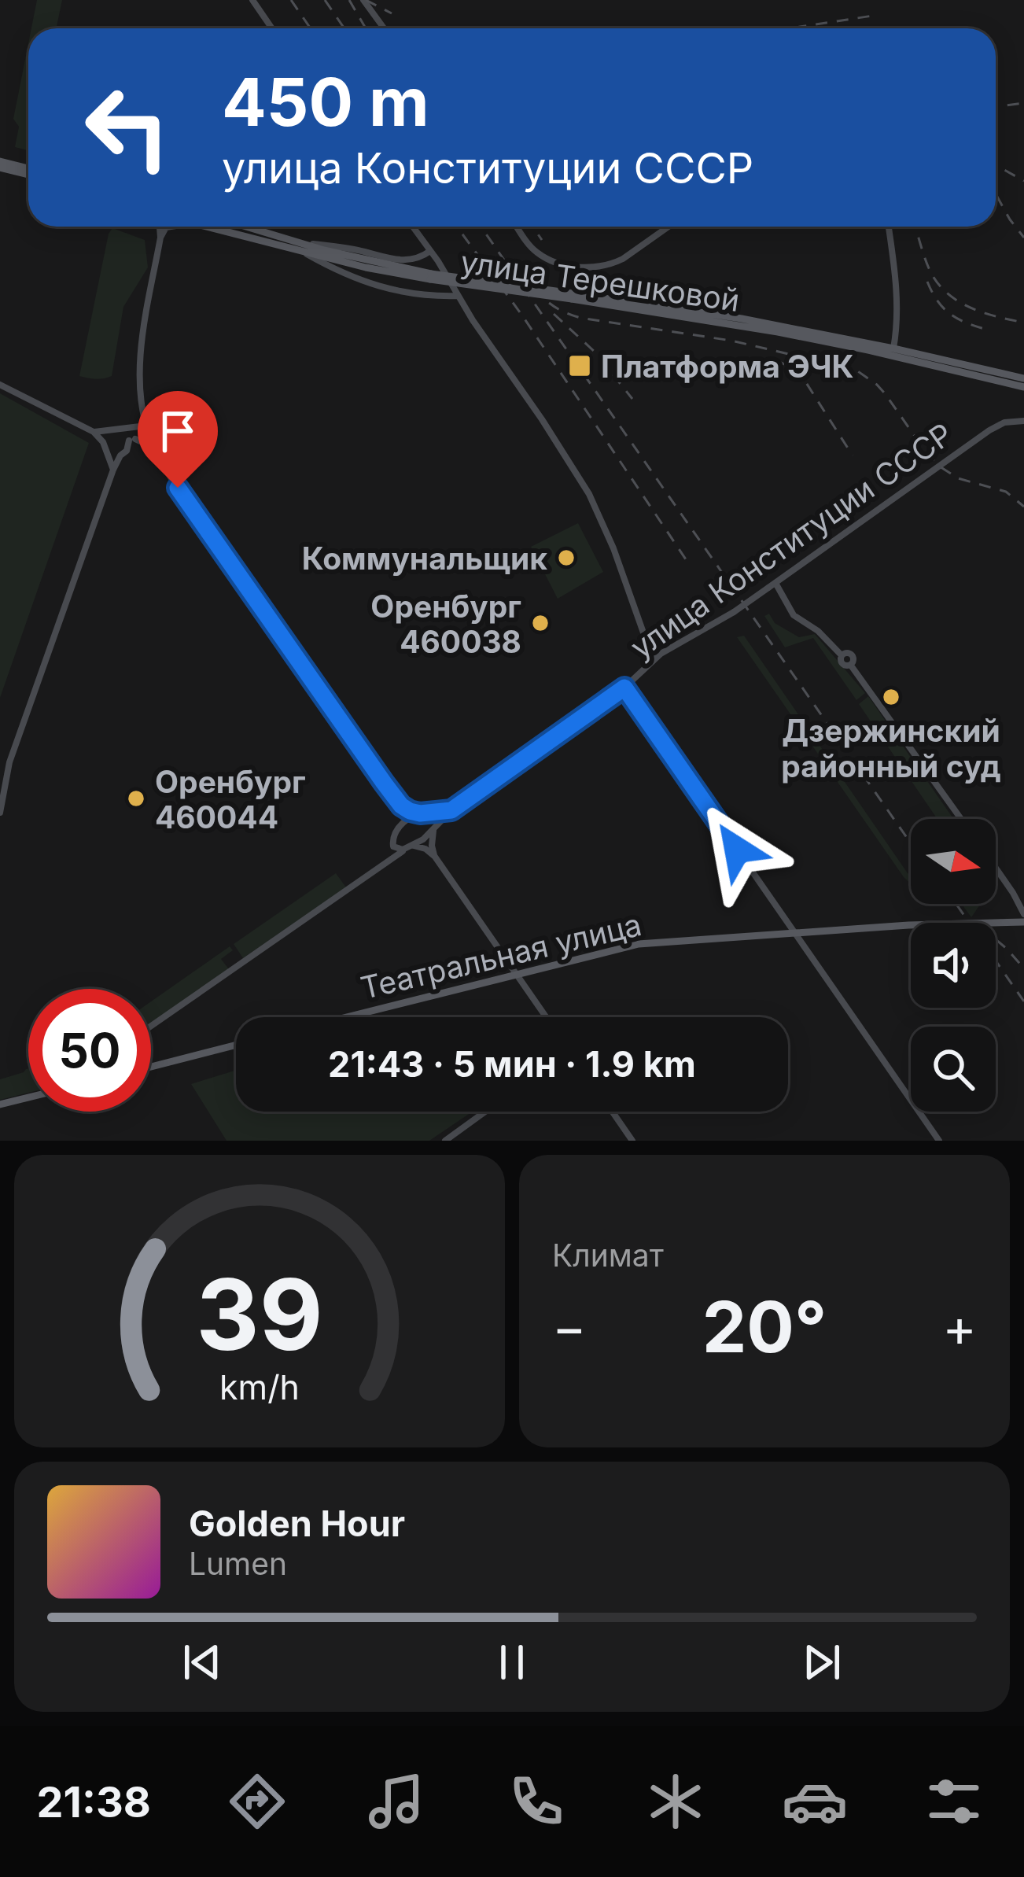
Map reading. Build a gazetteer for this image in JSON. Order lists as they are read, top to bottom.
{
  "streets": {
    "main road": ["улица Терешковой", "улица Конституции СССР", "Театральная улица"]
  },
  "places": {
    "transit": ["Платформа ЭЧК"],
    "other": [
      "Коммунальщик",
      "Оренбург 460038",
      "Дзержинский районный суд",
      "Оренбург 460044"
    ]
  },
  "north": "right",
  "page": {
    "turn": ["450 m", "улица Конституции СССР"],
    "limit": "50",
    "trip": "21:43 · 5 мин · 1.9 km",
    "tile": "Климат",
    "heat": ["−", "20°", "+"],
    "song": ["Golden Hour", "Lumen"],
    "tabs": "21:38",
    "gauge": ["39", "km/h"]
  }
}
